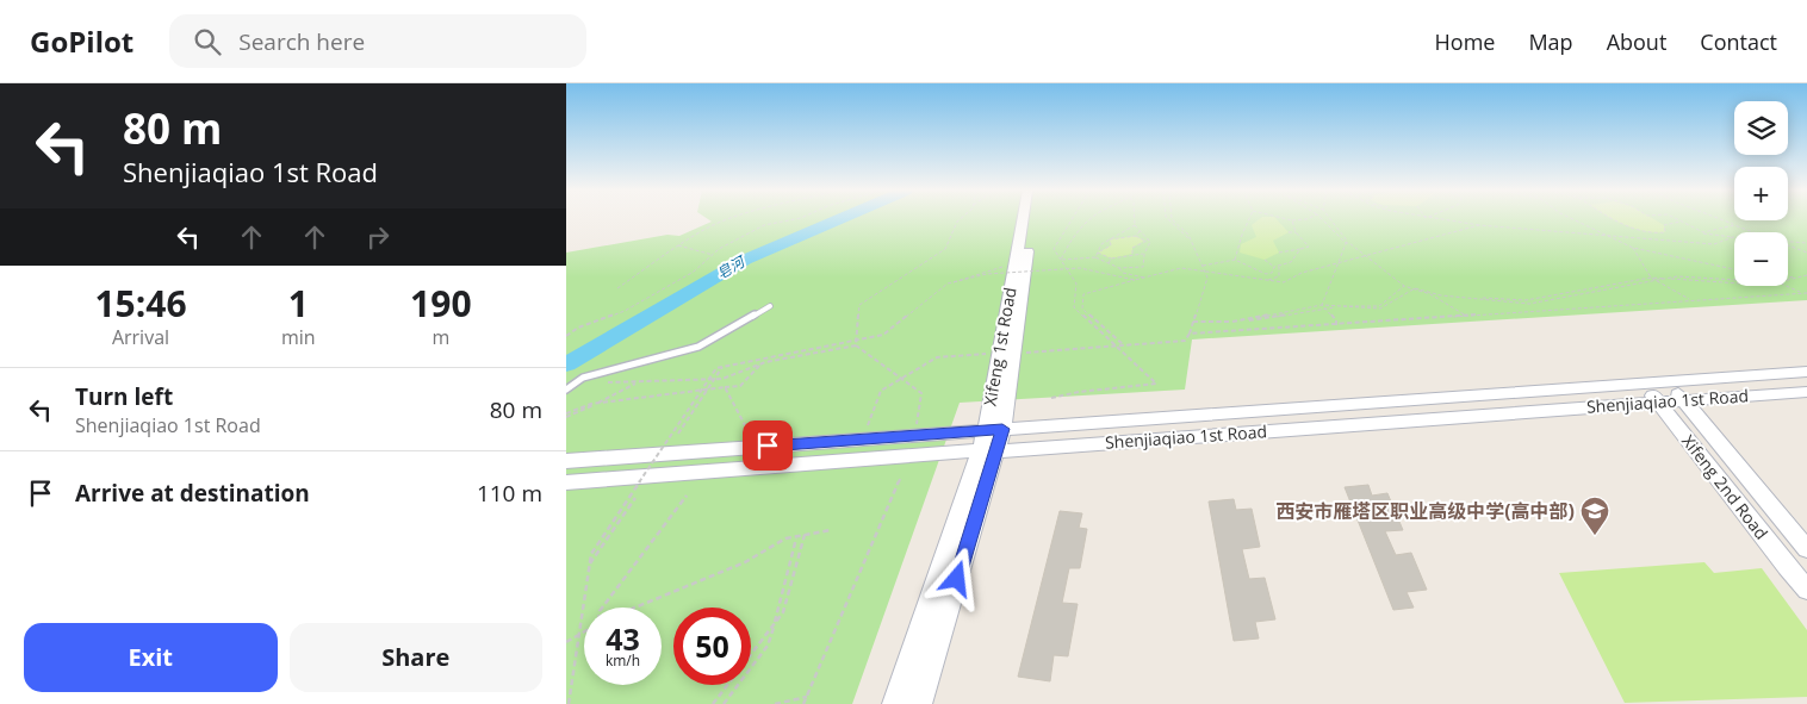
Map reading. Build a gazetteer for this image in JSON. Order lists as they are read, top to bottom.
{
  "streets": {
    "main road": ["Xifeng 1st Road", "Shenjiaqiao 1st Road", "Xifeng 2nd Road"]
  },
  "crossings": [
    ["Xifeng 1st Road", "Shenjiaqiao 1st Road"],
    ["Shenjiaqiao 1st Road", "Xifeng 2nd Road"]
  ],
  "water": ["皂河"],
  "places": {
    "school or university": ["西安市雁塔区职业高级中学(高中部)"]
  },
  "page": {
    "header": "GoPilot",
    "search": "Search here",
    "nav": [
      "Home",
      "Map",
      "About",
      "Contact"
    ],
    "turn": ["80 m", "Shenjiaqiao 1st Road"],
    "map_buttons": ["+", "−"],
    "eta": [
      "15:46",
      "Arrival",
      "1",
      "min",
      "190",
      "m"
    ],
    "list": [
      {
        "name": "Turn left",
        "note": "Shenjiaqiao 1st Road",
        "value": "80 m"
      },
      {
        "name": "Arrive at destination",
        "value": "110 m"
      }
    ],
    "speed": "43 km/h",
    "limit": "50",
    "buttons": ["Exit", "Share"]
  }
}
